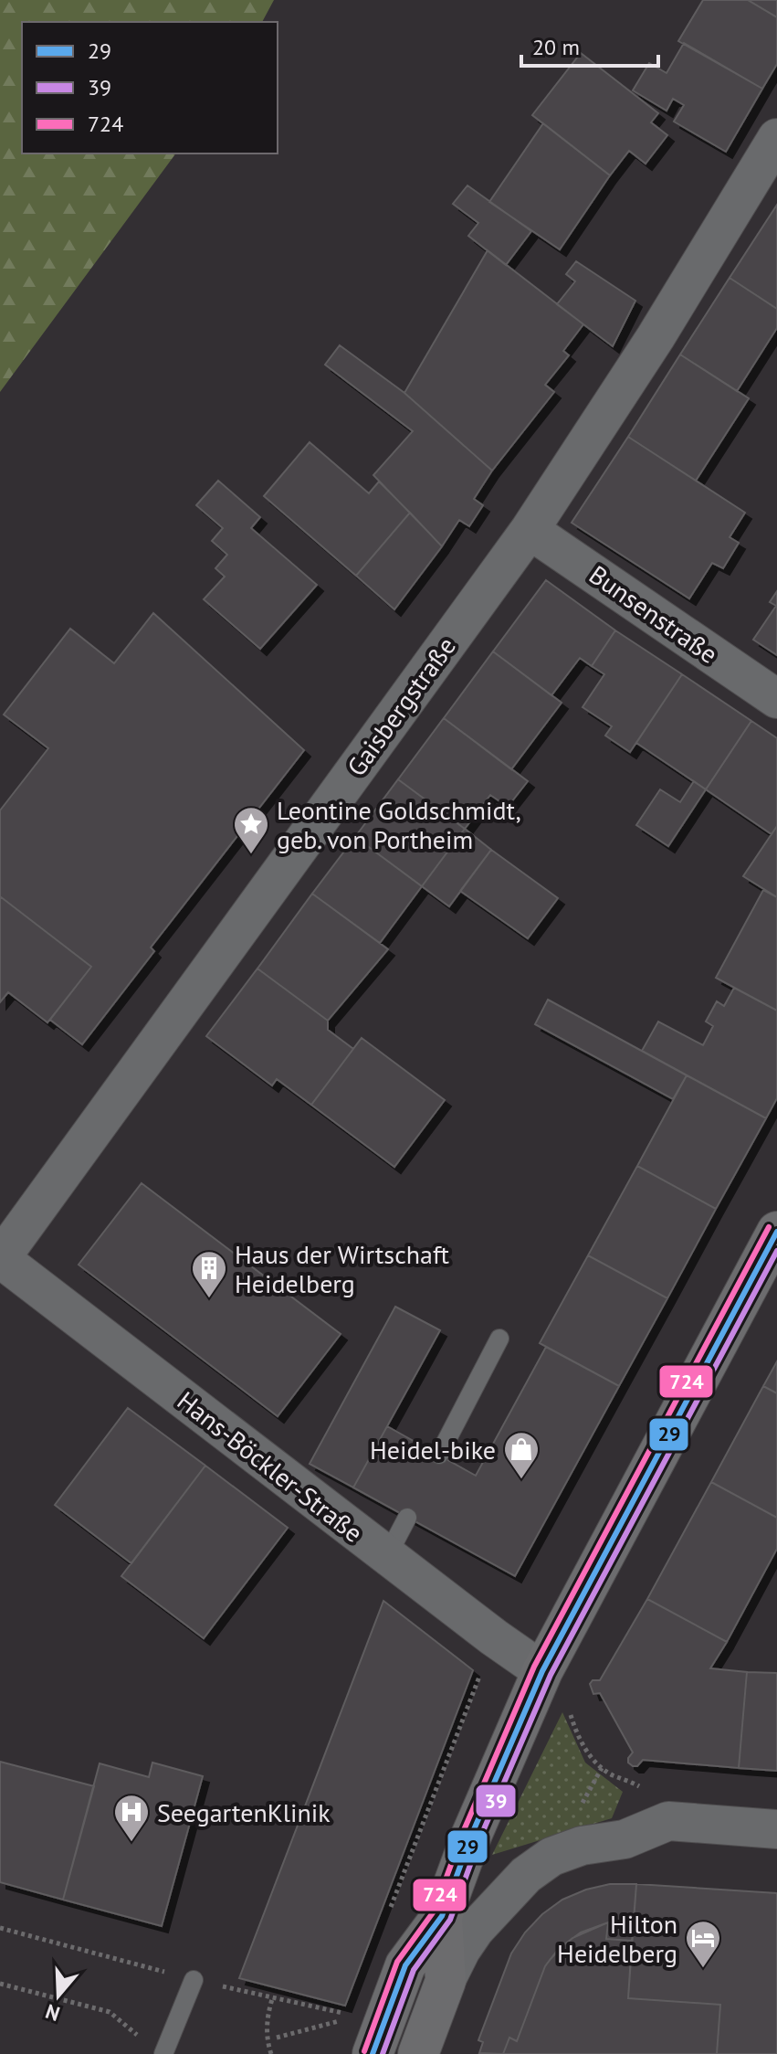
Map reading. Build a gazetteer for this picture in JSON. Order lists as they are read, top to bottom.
{
  "streets": {
    "street": ["Bunsenstraße", "Gaisbergstraße", "Hans-Böckler-Straße"]
  },
  "crossings": [
    ["Bunsenstraße", "Gaisbergstraße"],
    ["Gaisbergstraße", "Hans-Böckler-Straße"]
  ],
  "places": {
    "place": ["Leontine Goldschmidt, geb. von Portheim"],
    "building": ["Haus der Wirtschaft Heidelberg"],
    "shop": ["Heidel-bike"],
    "hospital": ["SeegartenKlinik"],
    "hotel": ["Hilton Heidelberg"]
  },
  "lines": ["transit line 724", "transit line 29", "transit line 39"],
  "legend": ["29", "39", "724"],
  "scale_bar": "20 m",
  "north": "bottom"
}
